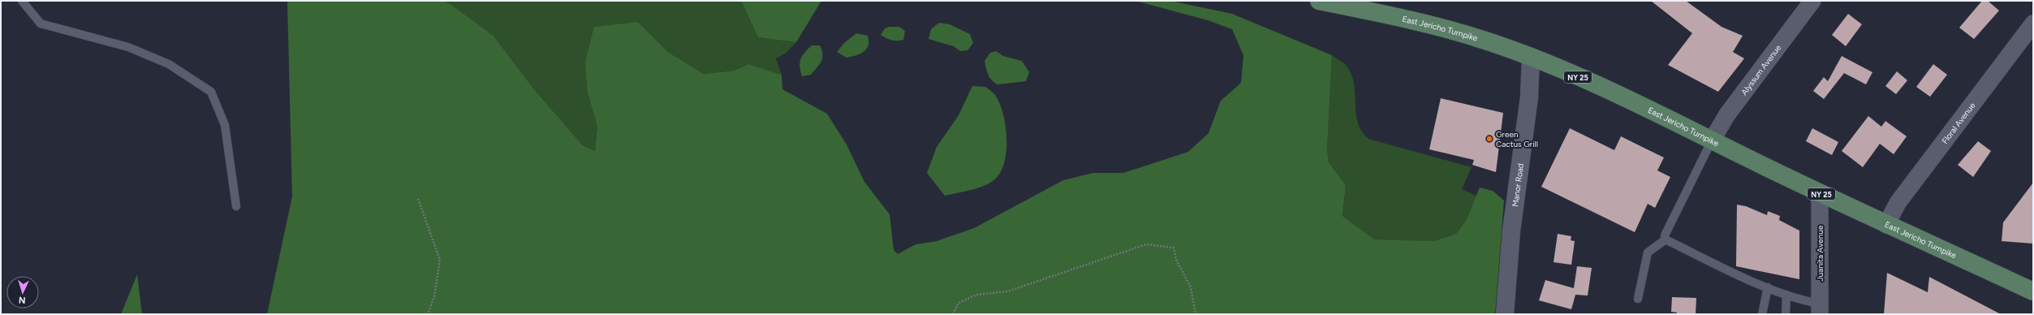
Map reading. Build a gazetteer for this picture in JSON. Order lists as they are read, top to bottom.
{
  "streets": {
    "main road": ["East Jericho Turnpike", "NY 25"],
    "street": [
      "Alyssum Avenue",
      "Floral Avenue",
      "Manor Road",
      "Juanita Avenue"
    ]
  },
  "crossings": [
    ["East Jericho Turnpike", "Alyssum Avenue"],
    ["East Jericho Turnpike", "Floral Avenue"],
    ["East Jericho Turnpike", "Manor Road"],
    ["East Jericho Turnpike", "Juanita Avenue"]
  ],
  "places": ["Green Cactus Grill"],
  "north": "bottom"
}
